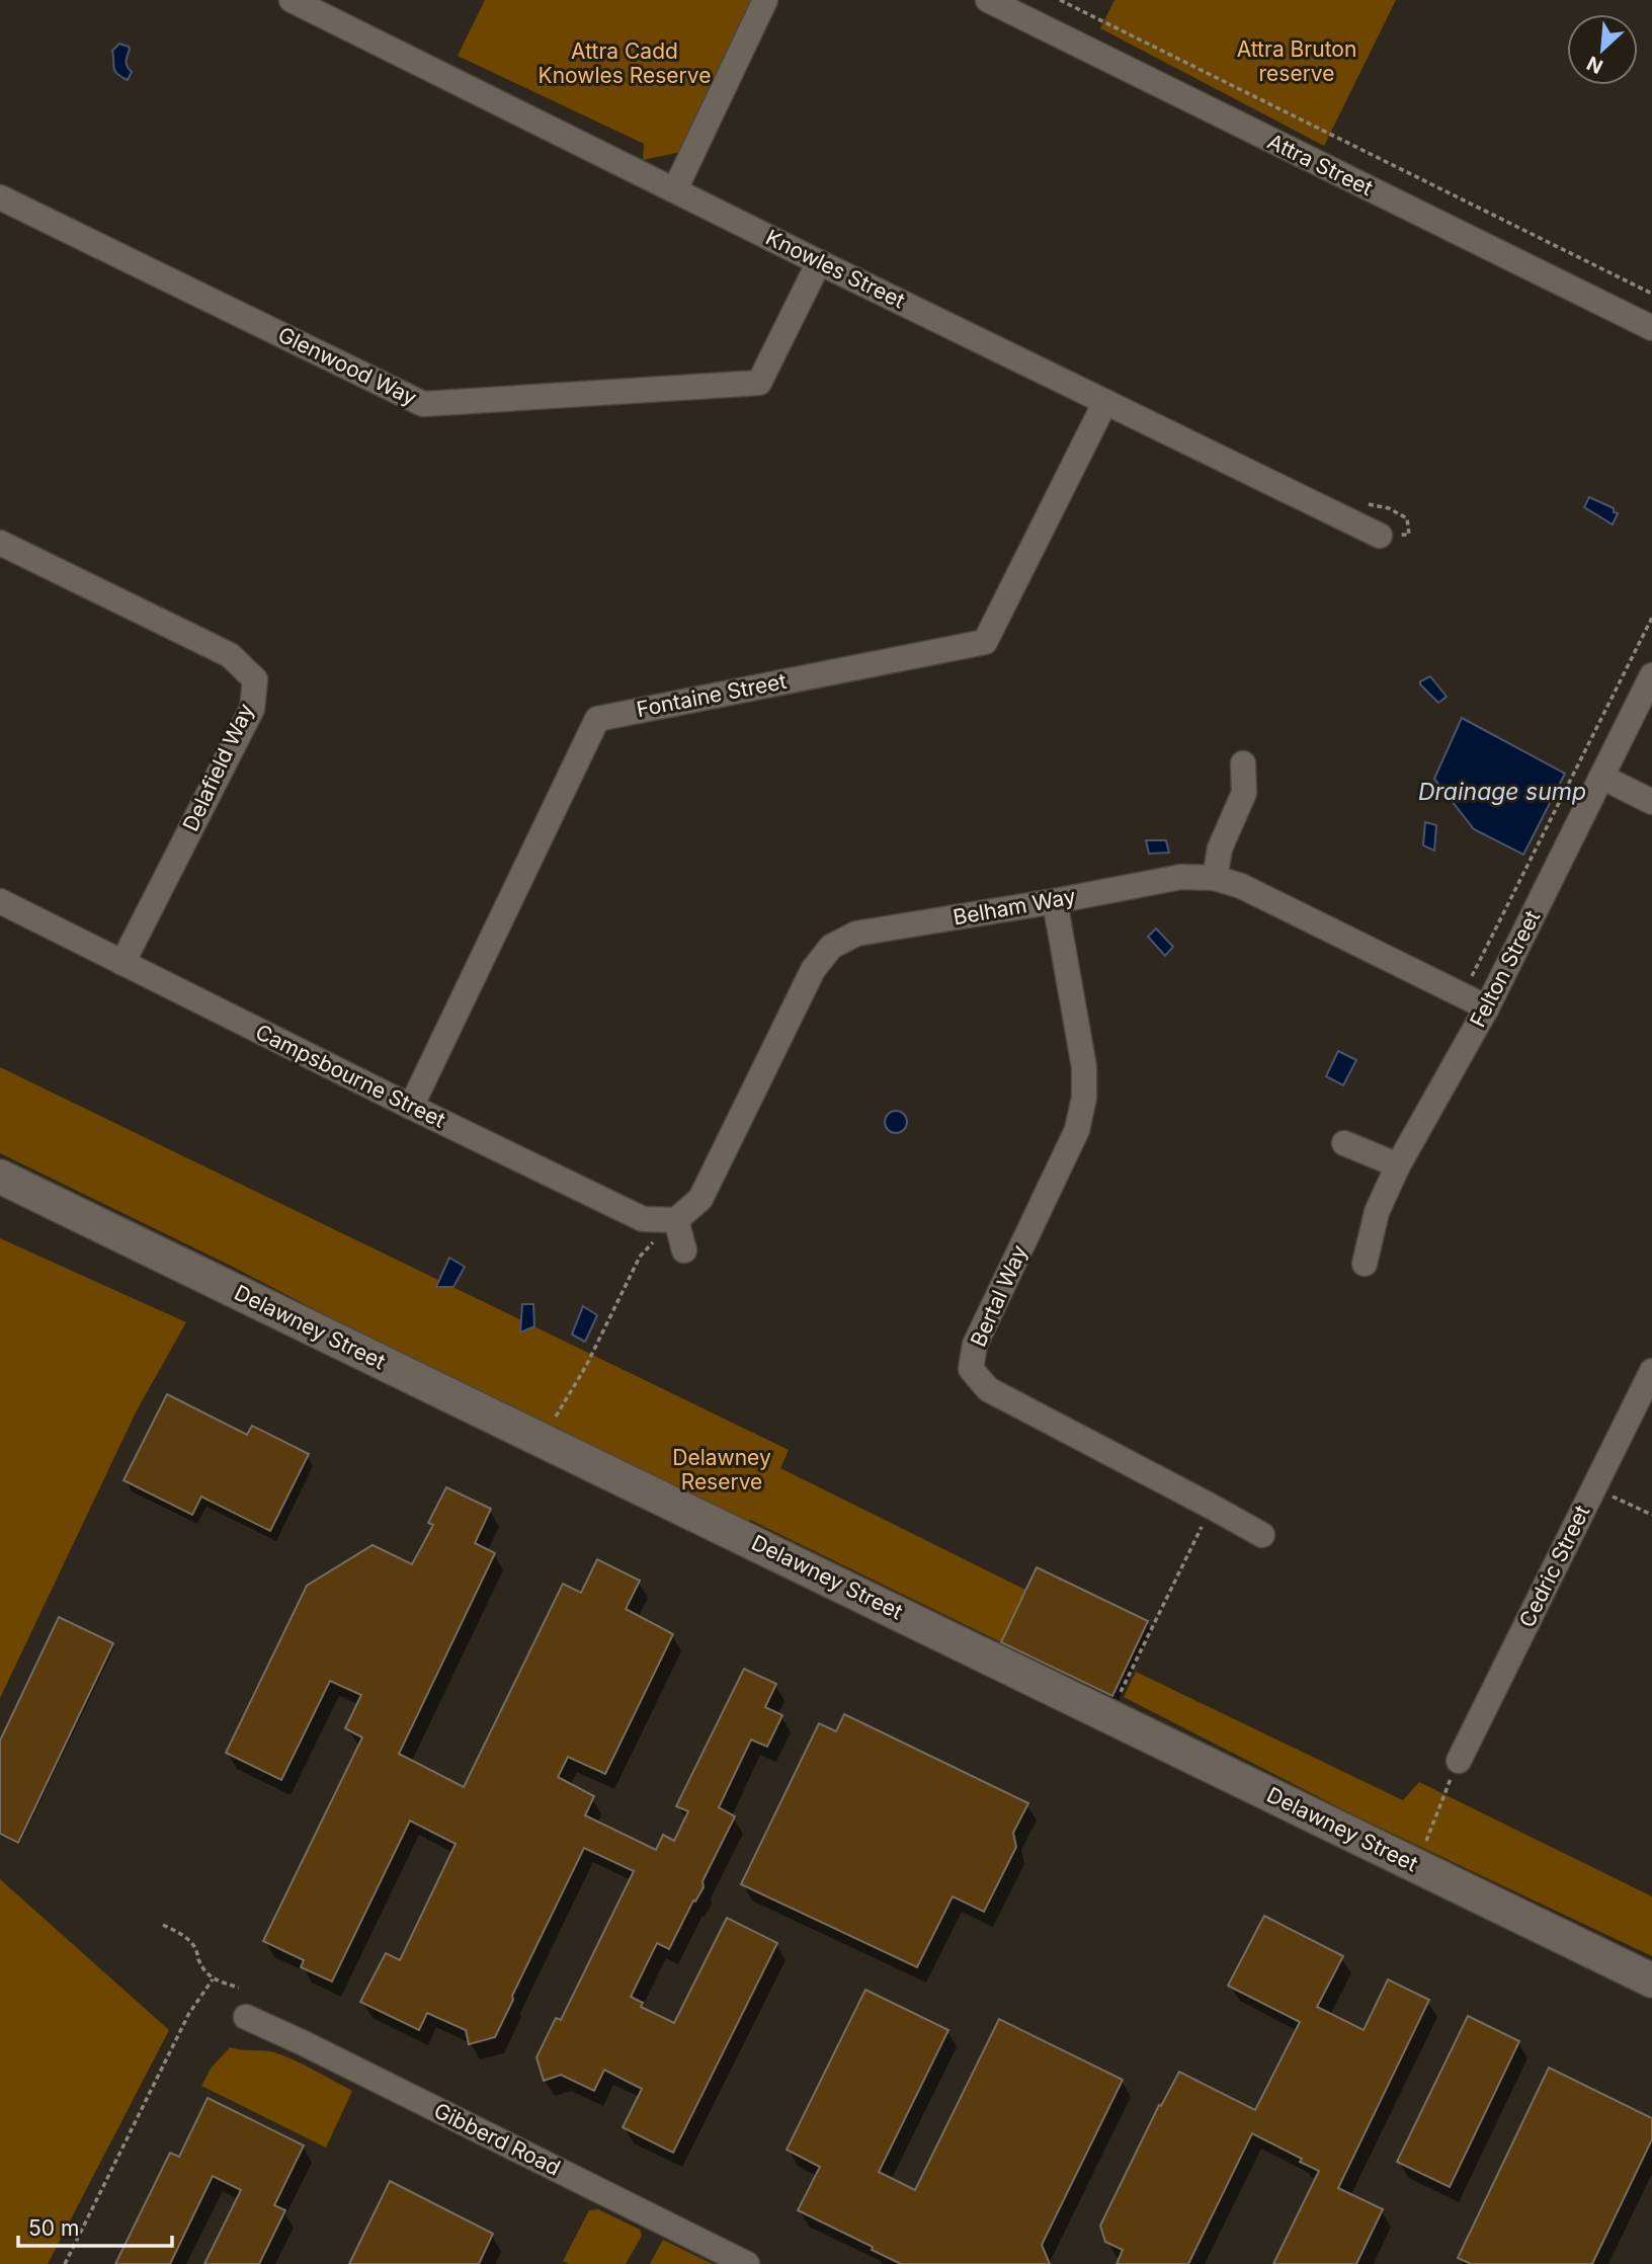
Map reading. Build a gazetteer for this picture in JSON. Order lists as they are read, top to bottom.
{
  "streets": {
    "street": [
      "Attra Street",
      "Knowles Street",
      "Glenwood Way",
      "Fontaine Street",
      "Delafield Way",
      "Belham Way",
      "Felton Street",
      "Campsbourne Street",
      "Bertal Way",
      "Delawney Street",
      "Cedric Street",
      "Gibberd Road"
    ]
  },
  "crossings": [
    ["Knowles Street", "Glenwood Way"],
    ["Knowles Street", "Fontaine Street"],
    ["Fontaine Street", "Campsbourne Street"],
    ["Delafield Way", "Campsbourne Street"],
    ["Belham Way", "Felton Street"],
    ["Belham Way", "Campsbourne Street"],
    ["Belham Way", "Bertal Way"]
  ],
  "water": ["Drainage sump"],
  "parks": ["Attra Bruton reserve", "Attra Cadd Knowles Reserve", "Delawney Reserve"],
  "scale_bar": "50 m",
  "north": "bottom left"
}
